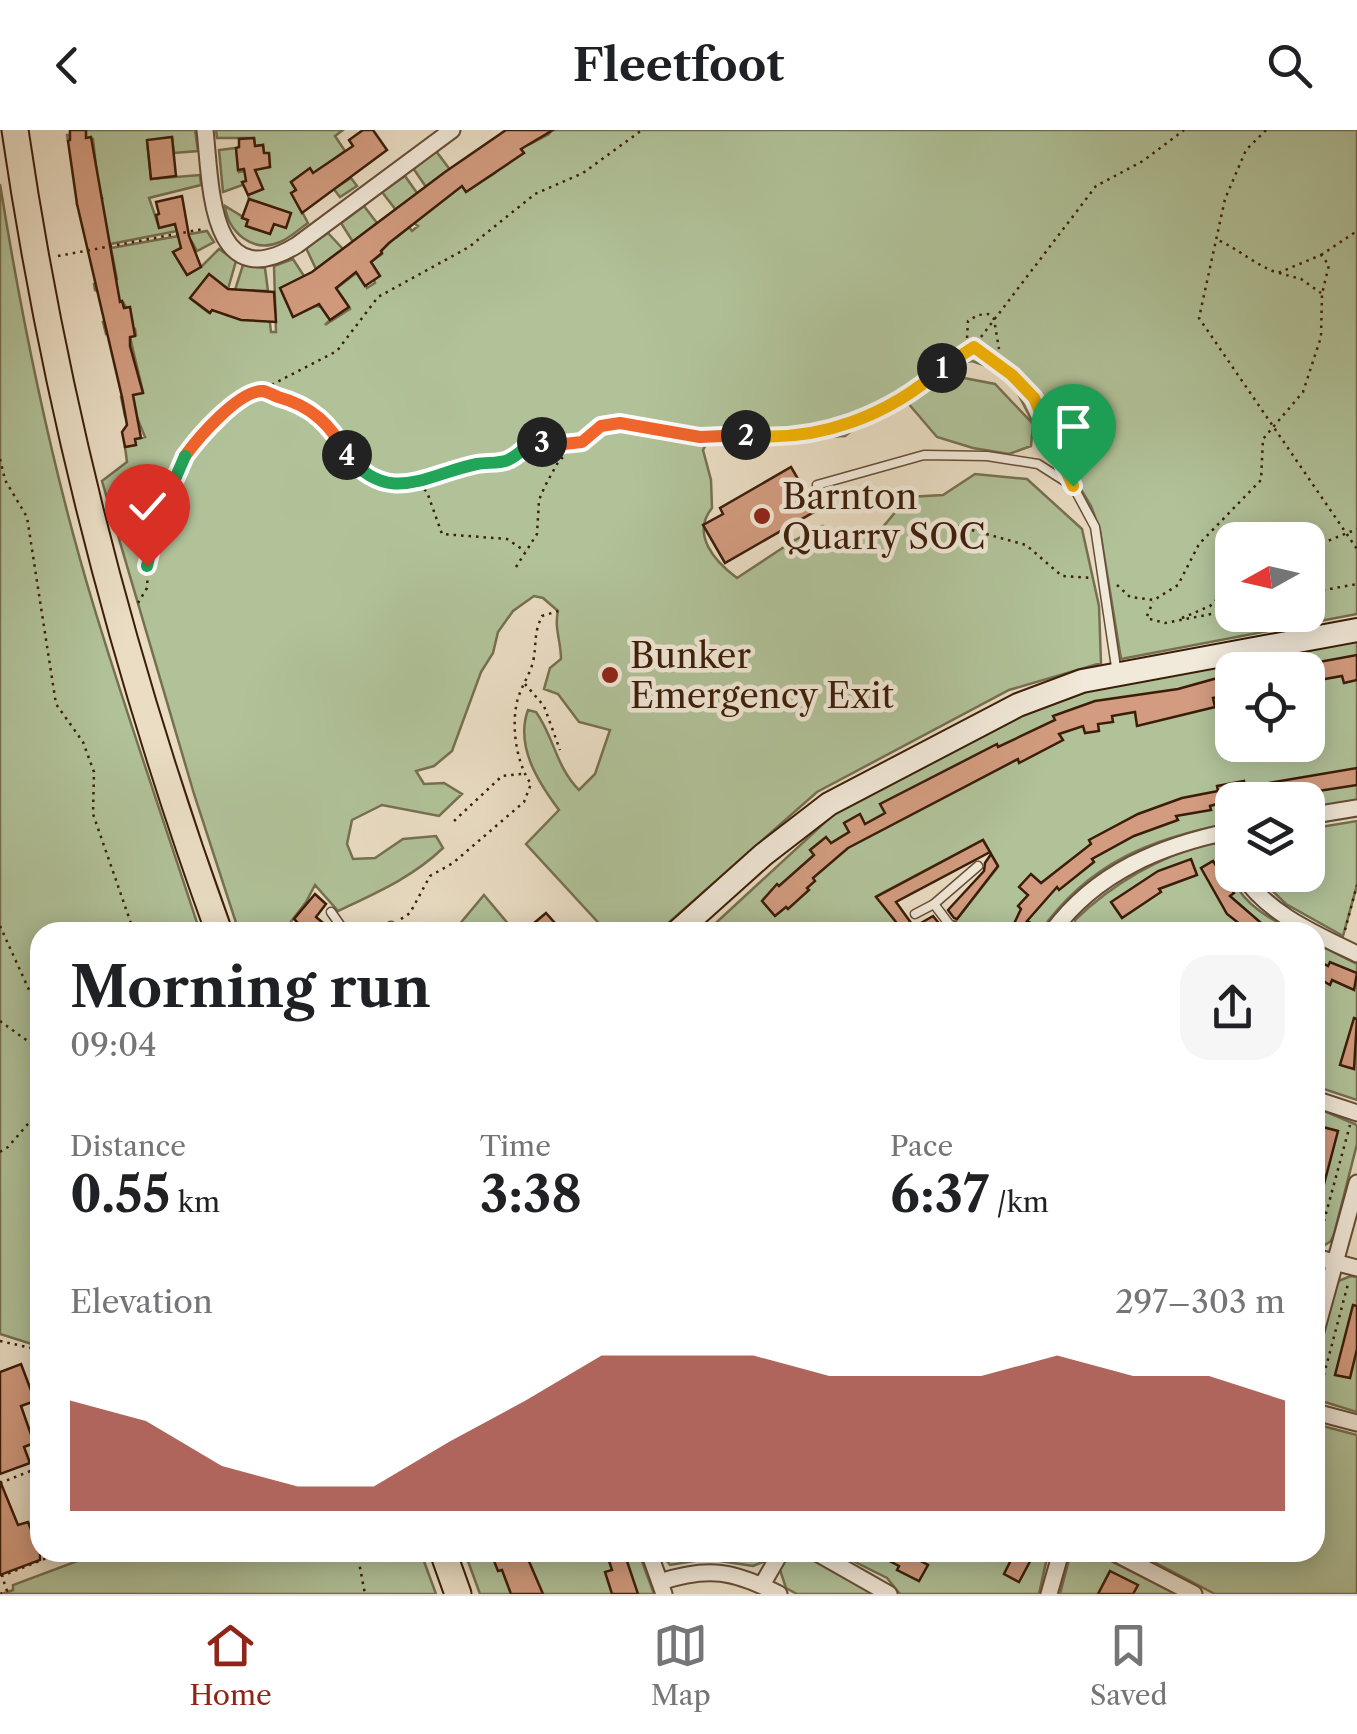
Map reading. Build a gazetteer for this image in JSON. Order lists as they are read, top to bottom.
{
  "places": ["Barnton Quarry SOC", "Bunker Emergency Exit"],
  "north": "left",
  "page": {
    "header": "Fleetfoot",
    "pins": [
      "1",
      "2",
      "3",
      "4"
    ],
    "heading": ["Morning run", "09:04"],
    "stats": [
      ["Distance", "0.55 km"],
      ["Time", "3:38"],
      ["Pace", "6:37 /km"]
    ],
    "chart": ["Elevation", "297–303 m"],
    "tabs": ["Home", "Map", "Saved"]
  }
}
